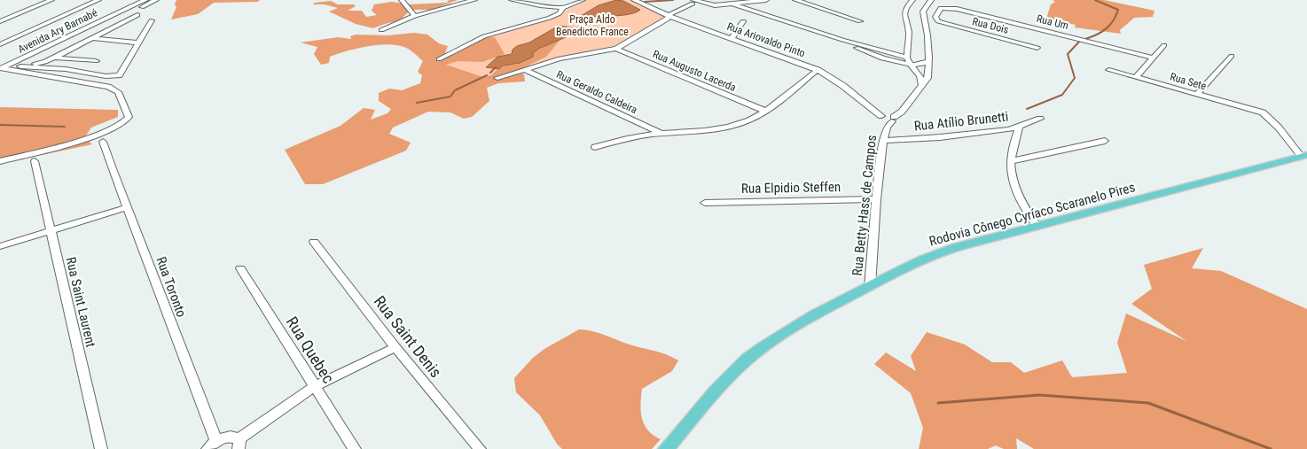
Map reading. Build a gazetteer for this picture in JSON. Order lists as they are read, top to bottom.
{
  "streets": {
    "main road": ["Rodovia Cônego Cyríaco Scaranelo Pires"],
    "street": [
      "Rua Um",
      "Rua Dois",
      "Avenida Ary Barnabé",
      "Rua Ariovaldo Pinto",
      "Rua Augusto Lacerda",
      "Rua Sete",
      "Rua Geraldo Caldeira",
      "Rua Atílio Brunetti",
      "Rua Elpidio Steffen",
      "Rua Betty Hass de Campos",
      "Rua Toronto",
      "Rua Saint Laurent",
      "Rua Saint Denis",
      "Rua Quebec"
    ]
  },
  "crossings": [
    ["Rua Um", "Rua Dois"],
    ["Rua Ariovaldo Pinto", "Rua Betty Hass de Campos"],
    ["Rua Sete", "Rodovia Cônego Cyríaco Scaranelo Pires"],
    ["Rua Atílio Brunetti", "Rua Betty Hass de Campos"],
    ["Rua Elpidio Steffen", "Rua Betty Hass de Campos"],
    ["Rua Betty Hass de Campos", "Rodovia Cônego Cyríaco Scaranelo Pires"]
  ],
  "parks": ["Praça Aldo Benedicto France"]
}
